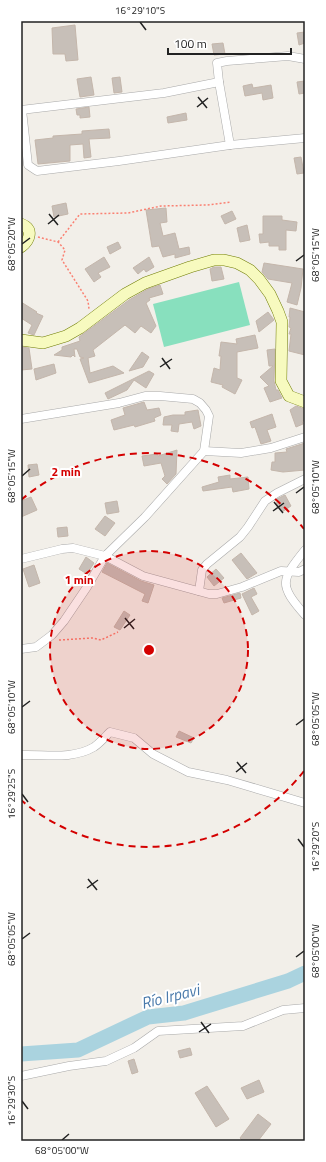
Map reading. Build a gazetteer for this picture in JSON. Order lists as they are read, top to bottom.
{
  "water": ["Río Irpavi"],
  "scale_bar": "100 m",
  "coordinates": [
    "16°29'10\"S",
    "68°05'20\"W",
    "68°05'15\"W",
    "68°05'10\"W",
    "68°05'05\"W",
    "16°29'25\"S",
    "16°29'20\"S",
    "68°05'00\"W",
    "16°29'30\"S"
  ],
  "rings": ["2 min", "1 min"]
}
